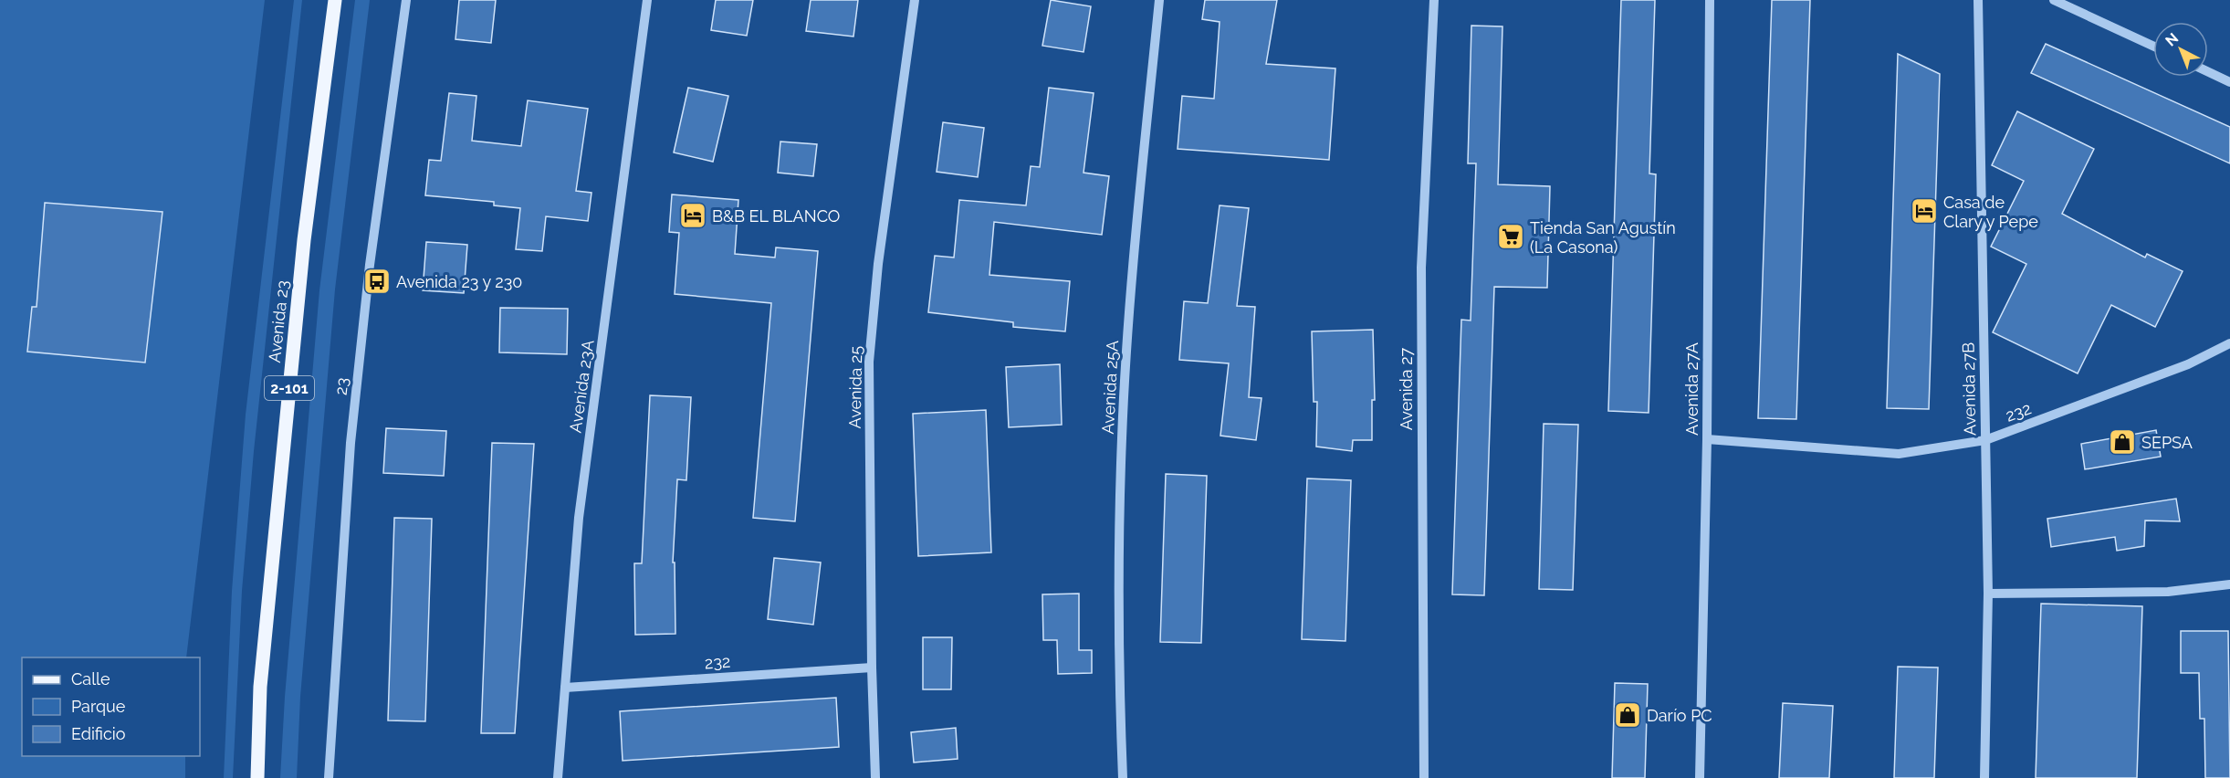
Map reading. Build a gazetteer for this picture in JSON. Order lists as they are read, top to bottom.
{
  "streets": {
    "main road": ["Avenida 23", "2-101"],
    "street": [
      "23",
      "Avenida 23A",
      "Avenida 25",
      "Avenida 25A",
      "Avenida 27",
      "Avenida 27A",
      "Avenida 27B",
      "232"
    ]
  },
  "crossings": [
    ["Avenida 23A", "232"],
    ["Avenida 25", "232"],
    ["Avenida 27A", "232"],
    ["Avenida 27B", "232"]
  ],
  "places": {
    "hotel": ["Casa de Clary y Pepe", "B&B EL BLANCO"],
    "supermarket": ["Tienda San Agustín (La Casona)"],
    "bus stop": ["Avenida 23 y 230"],
    "shop": ["SEPSA", "Darío PC"]
  },
  "legend": ["Calle", "Parque", "Edificio"],
  "north": "top left"
}
